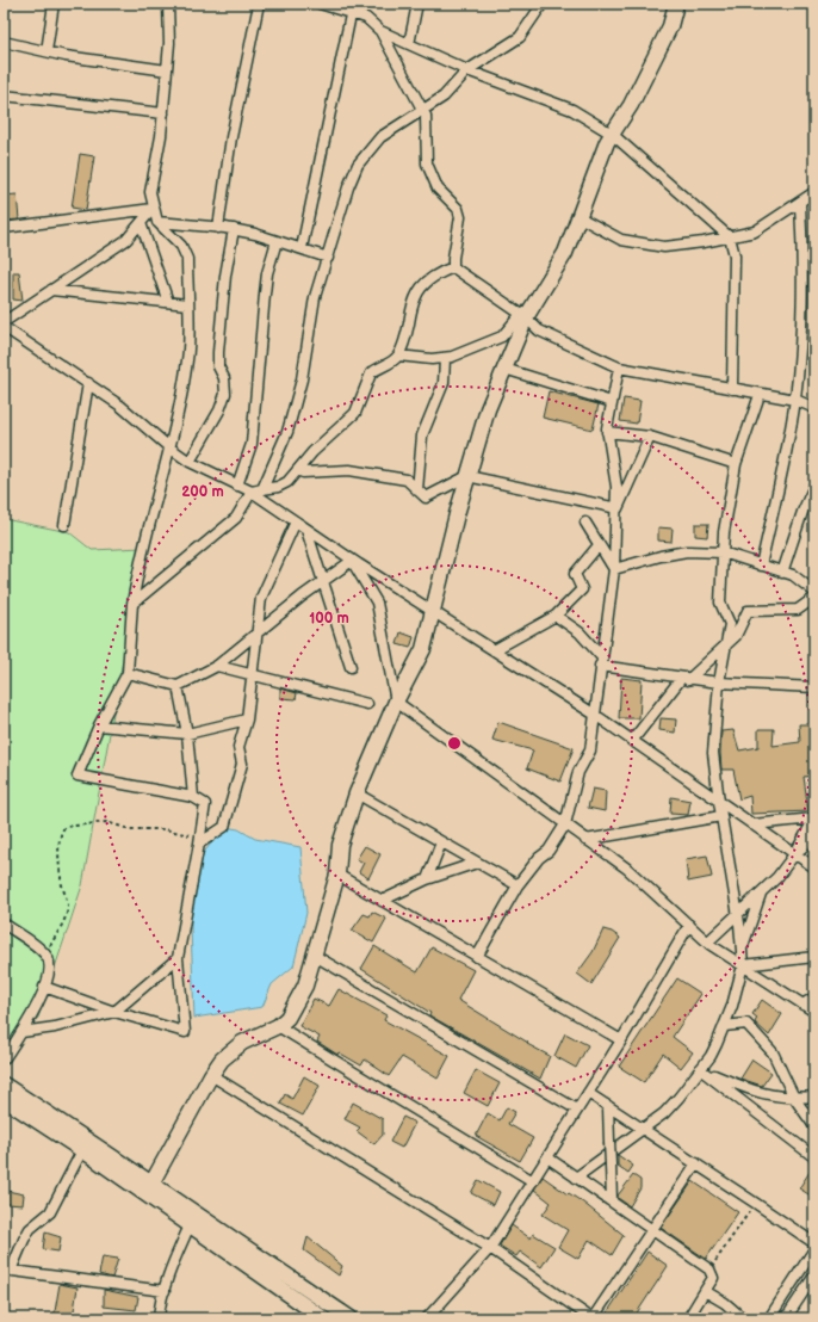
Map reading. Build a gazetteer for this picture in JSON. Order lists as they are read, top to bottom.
{
  "rings": ["200 m", "100 m"]
}
